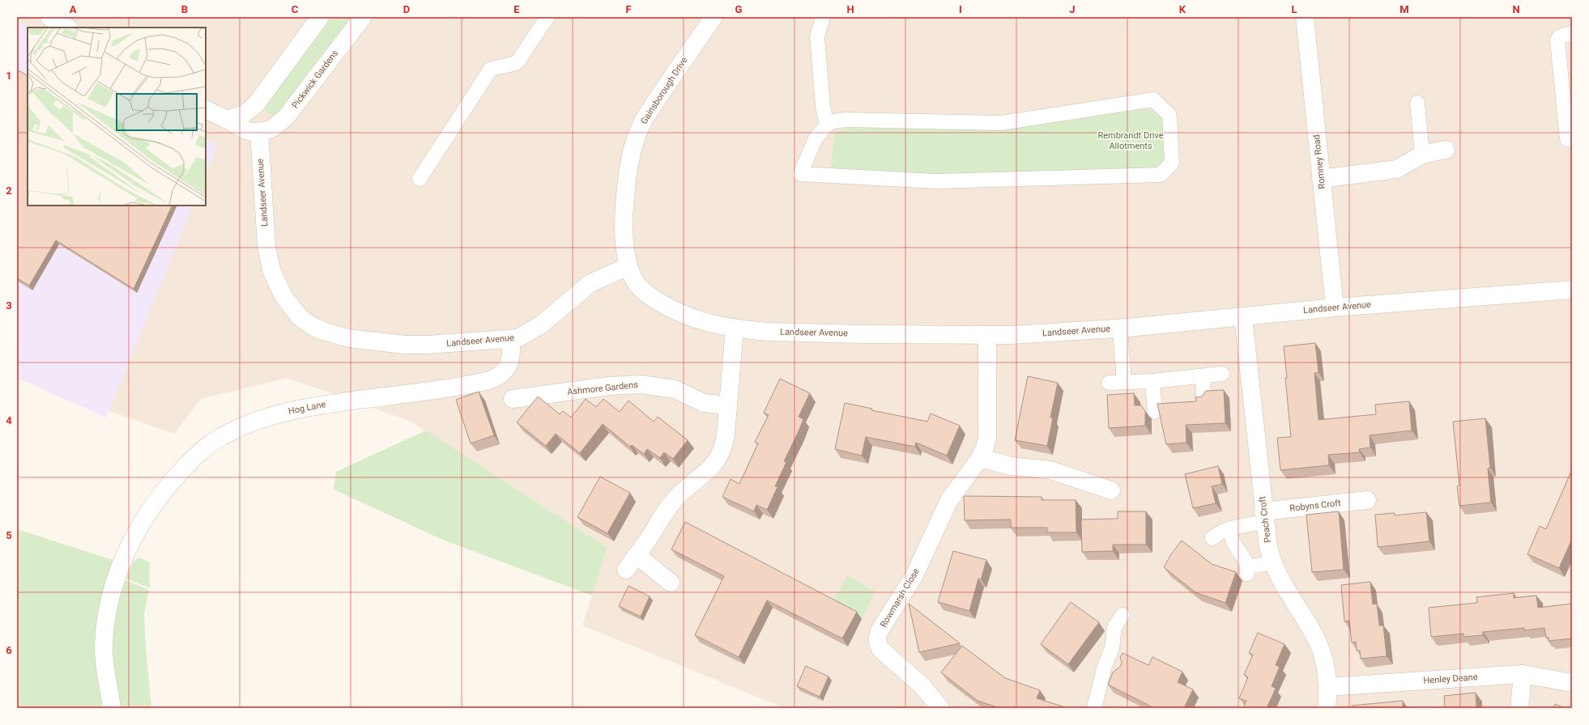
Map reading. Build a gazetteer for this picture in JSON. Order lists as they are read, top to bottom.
{
  "streets": {
    "street": [
      "Pickwick Gardens",
      "Gainsborough Drive",
      "Romney Road",
      "Landseer Avenue",
      "Ashmore Gardens",
      "Hog Lane",
      "Robyns Croft",
      "Peach Croft",
      "Rowmarsh Close",
      "Henley Deane"
    ]
  },
  "crossings": [
    ["Pickwick Gardens", "Landseer Avenue"],
    ["Gainsborough Drive", "Landseer Avenue"],
    ["Romney Road", "Landseer Avenue"],
    ["Landseer Avenue", "Hog Lane"],
    ["Landseer Avenue", "Peach Croft"],
    ["Landseer Avenue", "Rowmarsh Close"],
    ["Robyns Croft", "Peach Croft"],
    ["Peach Croft", "Henley Deane"]
  ],
  "parks": ["Rembrandt Drive Allotments"],
  "grid": {
    "columns": [
      "A",
      "B",
      "C",
      "D",
      "E",
      "F",
      "G",
      "H",
      "I",
      "J",
      "K",
      "L",
      "M",
      "N"
    ],
    "rows": [
      "1",
      "2",
      "3",
      "4",
      "5",
      "6"
    ]
  }
}
